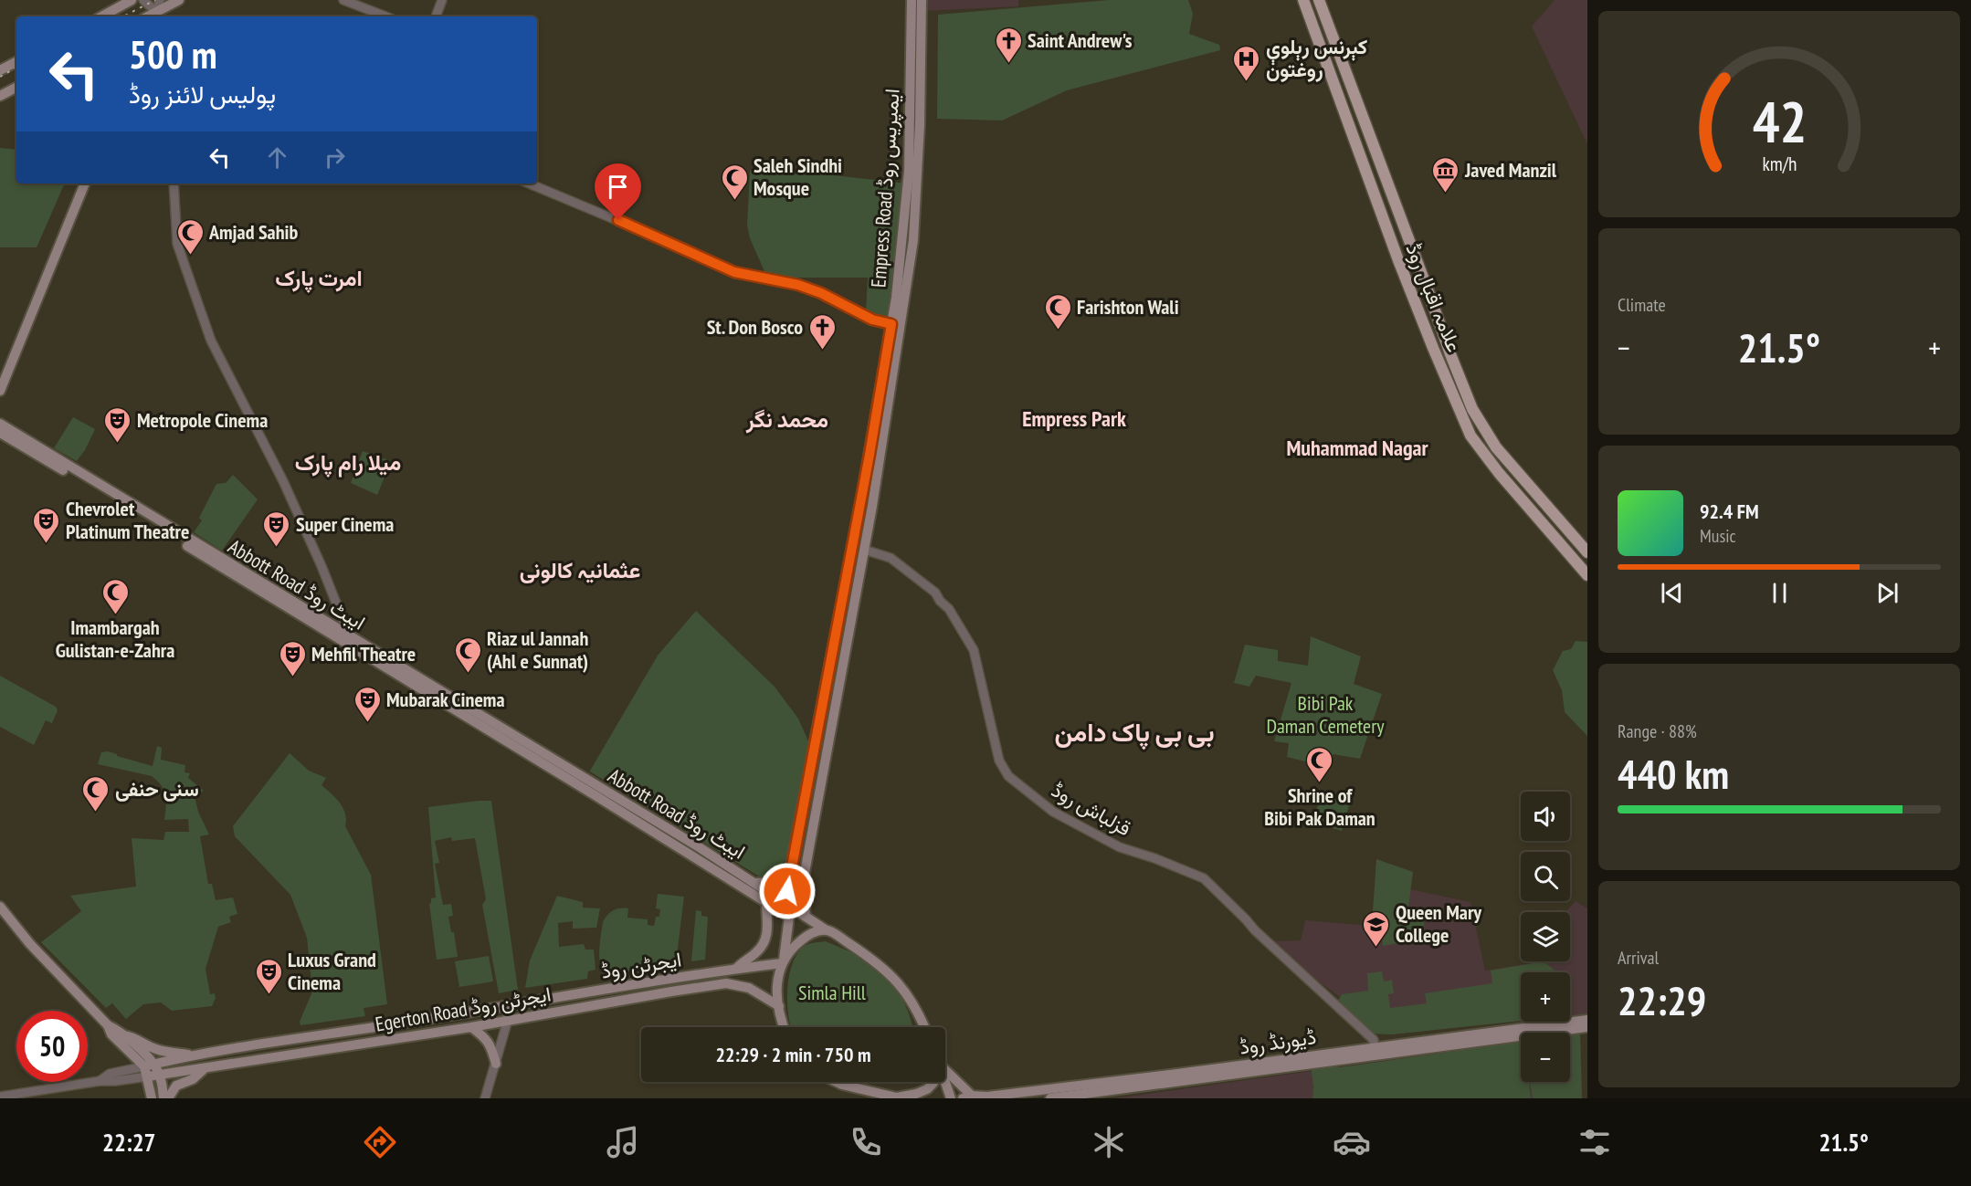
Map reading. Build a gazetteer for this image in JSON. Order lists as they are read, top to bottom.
{
  "streets": {
    "main road": [
      "Empress Road ایمپریس روڈ",
      "علامہ اقبال روڈ",
      "Abbott Road ایبٹ روڈ",
      "ایجرٹن روڈ",
      "Egerton Road ایجرٹن روڈ",
      "ڈیورنڈ روڈ"
    ],
    "street": ["قزلباش روڈ"]
  },
  "crossings": [
    ["Empress Road ایمپریس روڈ", "Abbott Road ایبٹ روڈ"],
    ["Empress Road ایمپریس روڈ", "قزلباش روڈ"],
    ["Empress Road ایمپریس روڈ", "ایجرٹن روڈ"],
    ["قزلباش روڈ", "ڈیورنڈ روڈ"],
    ["ایجرٹن روڈ", "Egerton Road ایجرٹن روڈ"]
  ],
  "districts": [
    "امرت پارک",
    "Empress Park",
    "محمد نگر",
    "Muhammad Nagar",
    "میلا رام پارک",
    "عثمانیہ کالونی",
    "بی بی پاک دامن"
  ],
  "parks": ["Bibi Pak Daman Cemetery", "Simla Hill"],
  "places": {
    "church": ["Saint Andrew's", "St. Don Bosco"],
    "hospital": ["کېرنس رېلوې روغتون"],
    "museum": ["Javed Manzil"],
    "mosque": [
      "Saleh Sindhi Mosque",
      "Amjad Sahib",
      "Farishton Wali",
      "Imambargah Gulistan-e-Zahra",
      "Riaz ul Jannah (Ahl e Sunnat)",
      "Shrine of Bibi Pak Daman",
      "سنی حنفی"
    ],
    "theatre": [
      "Metropole Cinema",
      "Chevrolet Platinum Theatre",
      "Super Cinema",
      "Mehfil Theatre",
      "Mubarak Cinema",
      "Luxus Grand Cinema"
    ],
    "school or university": ["Queen Mary College"]
  },
  "page": {
    "turn": ["500 m", "پولیس لائنز روڈ"],
    "tile": [
      "Climate",
      ["Range · 88%", "440 km"],
      ["Arrival", "22:29"]
    ],
    "heat": ["−", "21.5°", "+"],
    "song": ["92.4 FM", "Music"],
    "map_buttons": ["+", "−"],
    "limit": "50",
    "trip": "22:29 · 2 min · 750 m",
    "tabs": ["22:27", "21.5°"],
    "gauge": ["42", "km/h"]
  }
}
